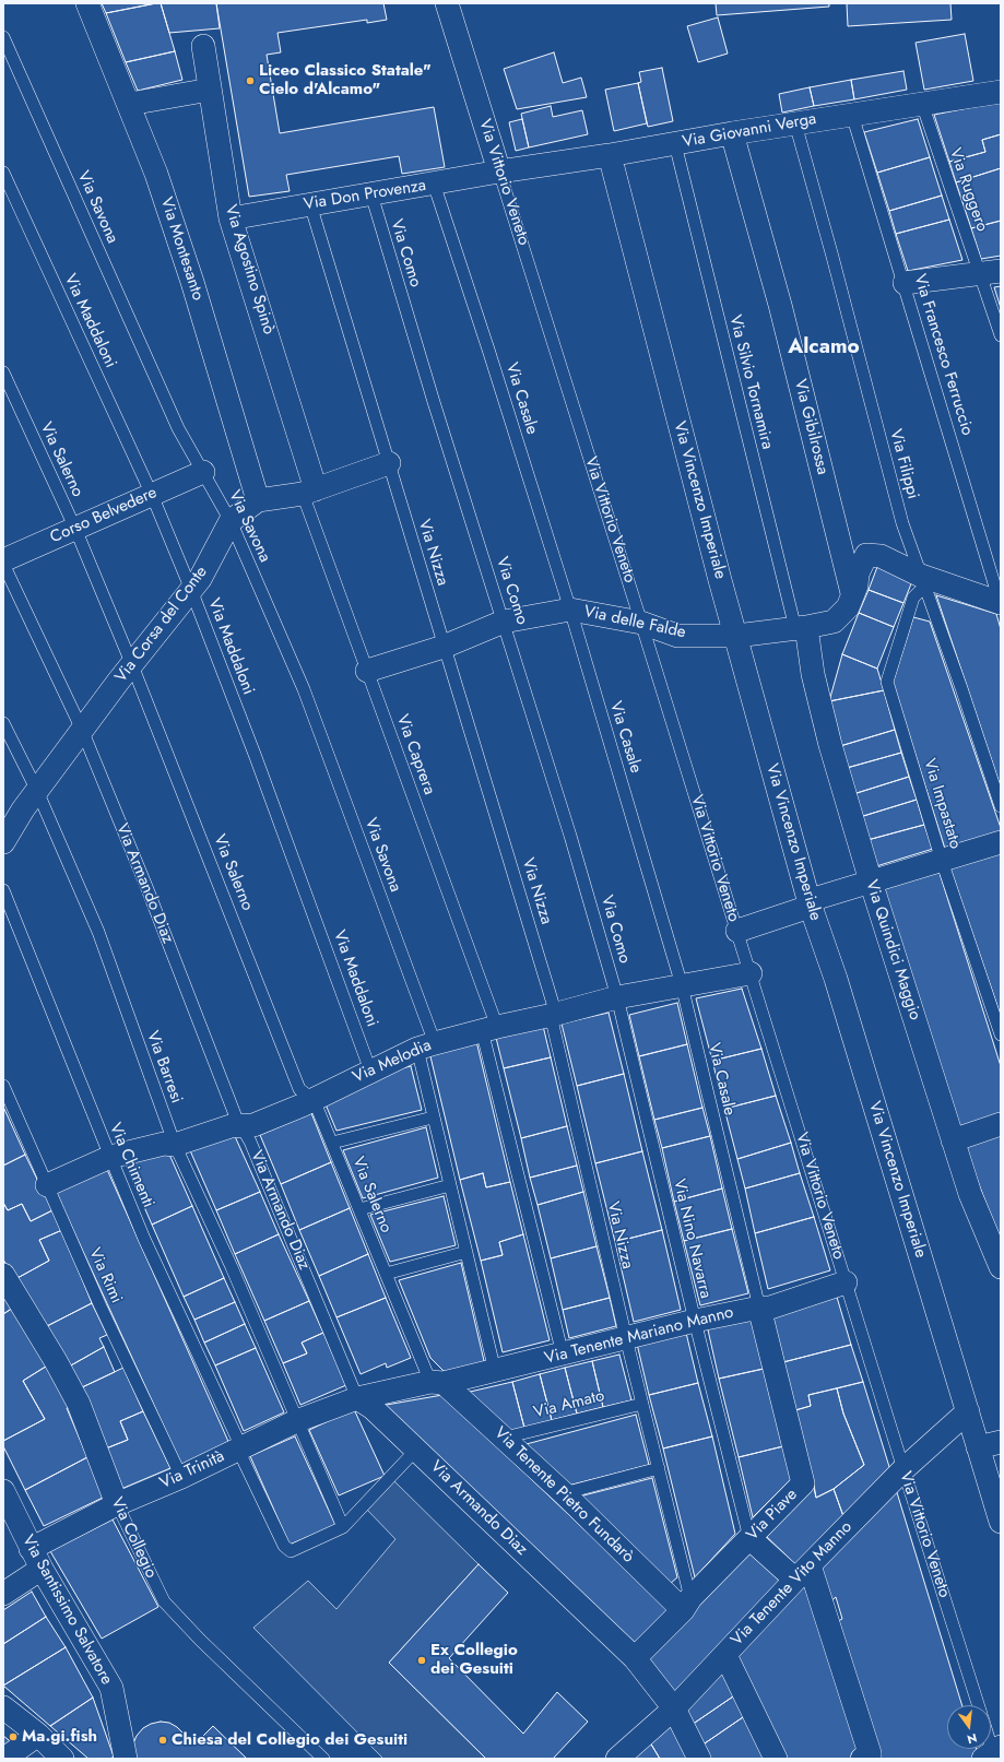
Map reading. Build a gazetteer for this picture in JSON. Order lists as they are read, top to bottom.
{
  "streets": {
    "street": [
      "Via Giovanni Verga",
      "Via Vittorio Veneto",
      "Via Don Provenza",
      "Via Montesanto",
      "Via Agostino Spinò",
      "Via Gibilrossa",
      "Via Vincenzo Imperiale",
      "Corso Belvedere",
      "Via delle Falde",
      "Via Corsa del Conte",
      "Via Armando Diaz",
      "Via Quindici Maggio",
      "Via Melodia",
      "Via Tenente Mariano Manno",
      "Via Trinità",
      "Via Tenente Pietro Fundarò",
      "Via Piave",
      "Via Collegio",
      "Via Tenente Vito Manno",
      "Via Santissimo Salvatore"
    ],
    "lane": [
      "Via Ruggero",
      "Via Savona",
      "Via Como",
      "Via Maddaloni",
      "Via Francesco Ferruccio",
      "Via Silvio Tornamira",
      "Via Casale",
      "Via Salerno",
      "Via Filippi",
      "Via Nizza",
      "Via Caprera",
      "Via Impastato",
      "Via Barresi",
      "Via Chimenti",
      "Via Nino Navarra",
      "Via Rimi",
      "Via Amato"
    ]
  },
  "crossings": [
    ["Via Giovanni Verga", "Via Vittorio Veneto"],
    ["Via Giovanni Verga", "Via Ruggero"],
    ["Via Giovanni Verga", "Via Don Provenza"],
    ["Via Giovanni Verga", "Via Francesco Ferruccio"],
    ["Via Giovanni Verga", "Via Silvio Tornamira"],
    ["Via Giovanni Verga", "Via Gibilrossa"],
    ["Via Giovanni Verga", "Via Filippi"],
    ["Via Giovanni Verga", "Via Vincenzo Imperiale"],
    ["Via Vittorio Veneto", "Via Don Provenza"],
    ["Via Vittorio Veneto", "Via delle Falde"],
    ["Via Vittorio Veneto", "Via Melodia"],
    ["Via Vittorio Veneto", "Via Tenente Mariano Manno"],
    ["Via Vittorio Veneto", "Via Tenente Vito Manno"],
    ["Via Don Provenza", "Via Como"],
    ["Via Don Provenza", "Via Agostino Spinò"],
    ["Via Don Provenza", "Via Casale"],
    ["Via Don Provenza", "Via Nizza"],
    ["Via Savona", "Corso Belvedere"],
    ["Via Savona", "Via Corsa del Conte"],
    ["Via Savona", "Via Melodia"],
    ["Via Savona", "Via Tenente Mariano Manno"],
    ["Via Montesanto", "Via Corsa del Conte"],
    ["Via Como", "Via delle Falde"],
    ["Via Como", "Via Melodia"],
    ["Via Como", "Via Nino Navarra"],
    ["Via Agostino Spinò", "Via Caprera"],
    ["Via Maddaloni", "Corso Belvedere"],
    ["Via Maddaloni", "Via Corsa del Conte"],
    ["Via Maddaloni", "Via Melodia"],
    ["Via Silvio Tornamira", "Via delle Falde"],
    ["Via Silvio Tornamira", "Via Quindici Maggio"],
    ["Via Casale", "Via delle Falde"],
    ["Via Casale", "Via Melodia"],
    ["Via Casale", "Via Tenente Mariano Manno"],
    ["Via Casale", "Via Piave"],
    ["Via Gibilrossa", "Via delle Falde"],
    ["Via Salerno", "Corso Belvedere"],
    ["Via Salerno", "Via Corsa del Conte"],
    ["Via Salerno", "Via Melodia"],
    ["Via Salerno", "Via Tenente Mariano Manno"],
    ["Via Salerno", "Via Tenente Pietro Fundarò"],
    ["Via Filippi", "Via delle Falde"],
    ["Via Filippi", "Via Impastato"],
    ["Via Vincenzo Imperiale", "Via delle Falde"],
    ["Via Vincenzo Imperiale", "Via Tenente Vito Manno"],
    ["Via Nizza", "Via delle Falde"],
    ["Via Nizza", "Via Melodia"],
    ["Via Nizza", "Via Tenente Mariano Manno"],
    ["Via Nizza", "Via Amato"],
    ["Via Nizza", "Via Tenente Pietro Fundarò"],
    ["Via Nizza", "Via Piave"],
    ["Via delle Falde", "Via Caprera"],
    ["Via delle Falde", "Via Impastato"],
    ["Via delle Falde", "Via Quindici Maggio"],
    ["Via Corsa del Conte", "Via Armando Diaz"],
    ["Via Corsa del Conte", "Via Barresi"],
    ["Via Caprera", "Via Melodia"],
    ["Via Caprera", "Via Tenente Mariano Manno"],
    ["Via Armando Diaz", "Via Melodia"],
    ["Via Armando Diaz", "Via Tenente Mariano Manno"],
    ["Via Armando Diaz", "Via Trinità"],
    ["Via Armando Diaz", "Via Piave"],
    ["Via Armando Diaz", "Via Tenente Vito Manno"],
    ["Via Melodia", "Via Barresi"],
    ["Via Melodia", "Via Chimenti"],
    ["Via Melodia", "Via Nino Navarra"],
    ["Via Melodia", "Via Rimi"],
    ["Via Barresi", "Via Chimenti"],
    ["Via Barresi", "Via Trinità"],
    ["Via Chimenti", "Via Trinità"],
    ["Via Nino Navarra", "Via Tenente Mariano Manno"],
    ["Via Nino Navarra", "Via Piave"],
    ["Via Rimi", "Via Trinità"],
    ["Via Tenente Mariano Manno", "Via Trinità"],
    ["Via Tenente Mariano Manno", "Via Tenente Pietro Fundarò"],
    ["Via Tenente Mariano Manno", "Via Piave"],
    ["Via Amato", "Via Tenente Pietro Fundarò"],
    ["Via Trinità", "Via Collegio"],
    ["Via Trinità", "Via Santissimo Salvatore"],
    ["Via Tenente Pietro Fundarò", "Via Piave"]
  ],
  "districts": ["Alcamo"],
  "places": [
    "Liceo Classico Statale\" Cielo d'Alcamo\"",
    "Ex Collegio dei Gesuiti",
    "Ma.gi.fish",
    "Chiesa del Collegio dei Gesuiti"
  ],
  "north": "bottom"
}
